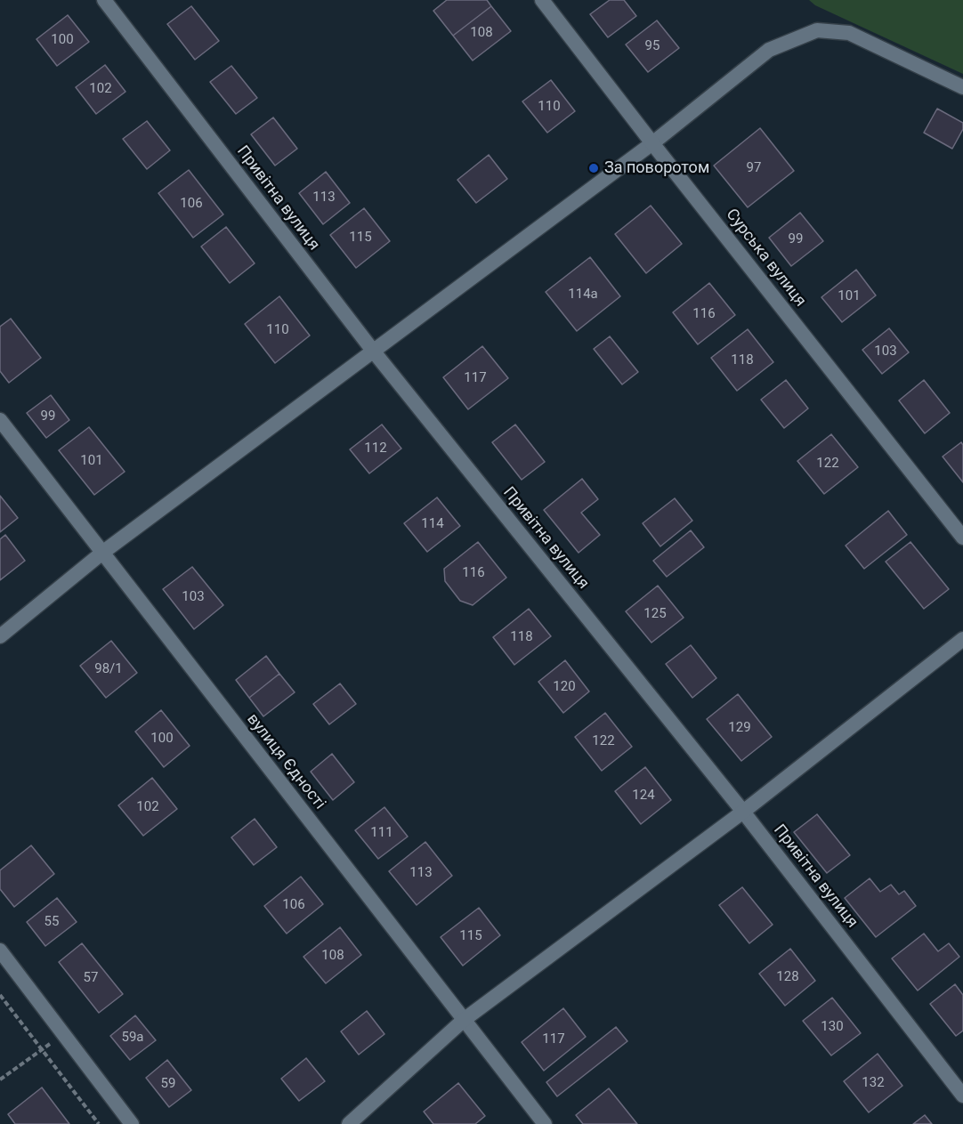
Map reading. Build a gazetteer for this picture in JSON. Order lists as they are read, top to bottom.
{
  "streets": {
    "street": ["Привітна вулиця", "Сурська вулиця", "вулиця Єдності"]
  },
  "places": ["За поворотом"],
  "house_numbers": [
    "108",
    "100",
    "95",
    "102",
    "110",
    "97",
    "113",
    "106",
    "115",
    "99",
    "114а",
    "101",
    "116",
    "110",
    "103",
    "118",
    "117",
    "99",
    "112",
    "101",
    "122",
    "114",
    "116",
    "103",
    "125",
    "118",
    "98/1",
    "120",
    "129",
    "100",
    "122",
    "124",
    "102",
    "111",
    "113",
    "106",
    "55",
    "115",
    "108",
    "128",
    "57",
    "130",
    "59а",
    "117",
    "132",
    "59"
  ]
}
